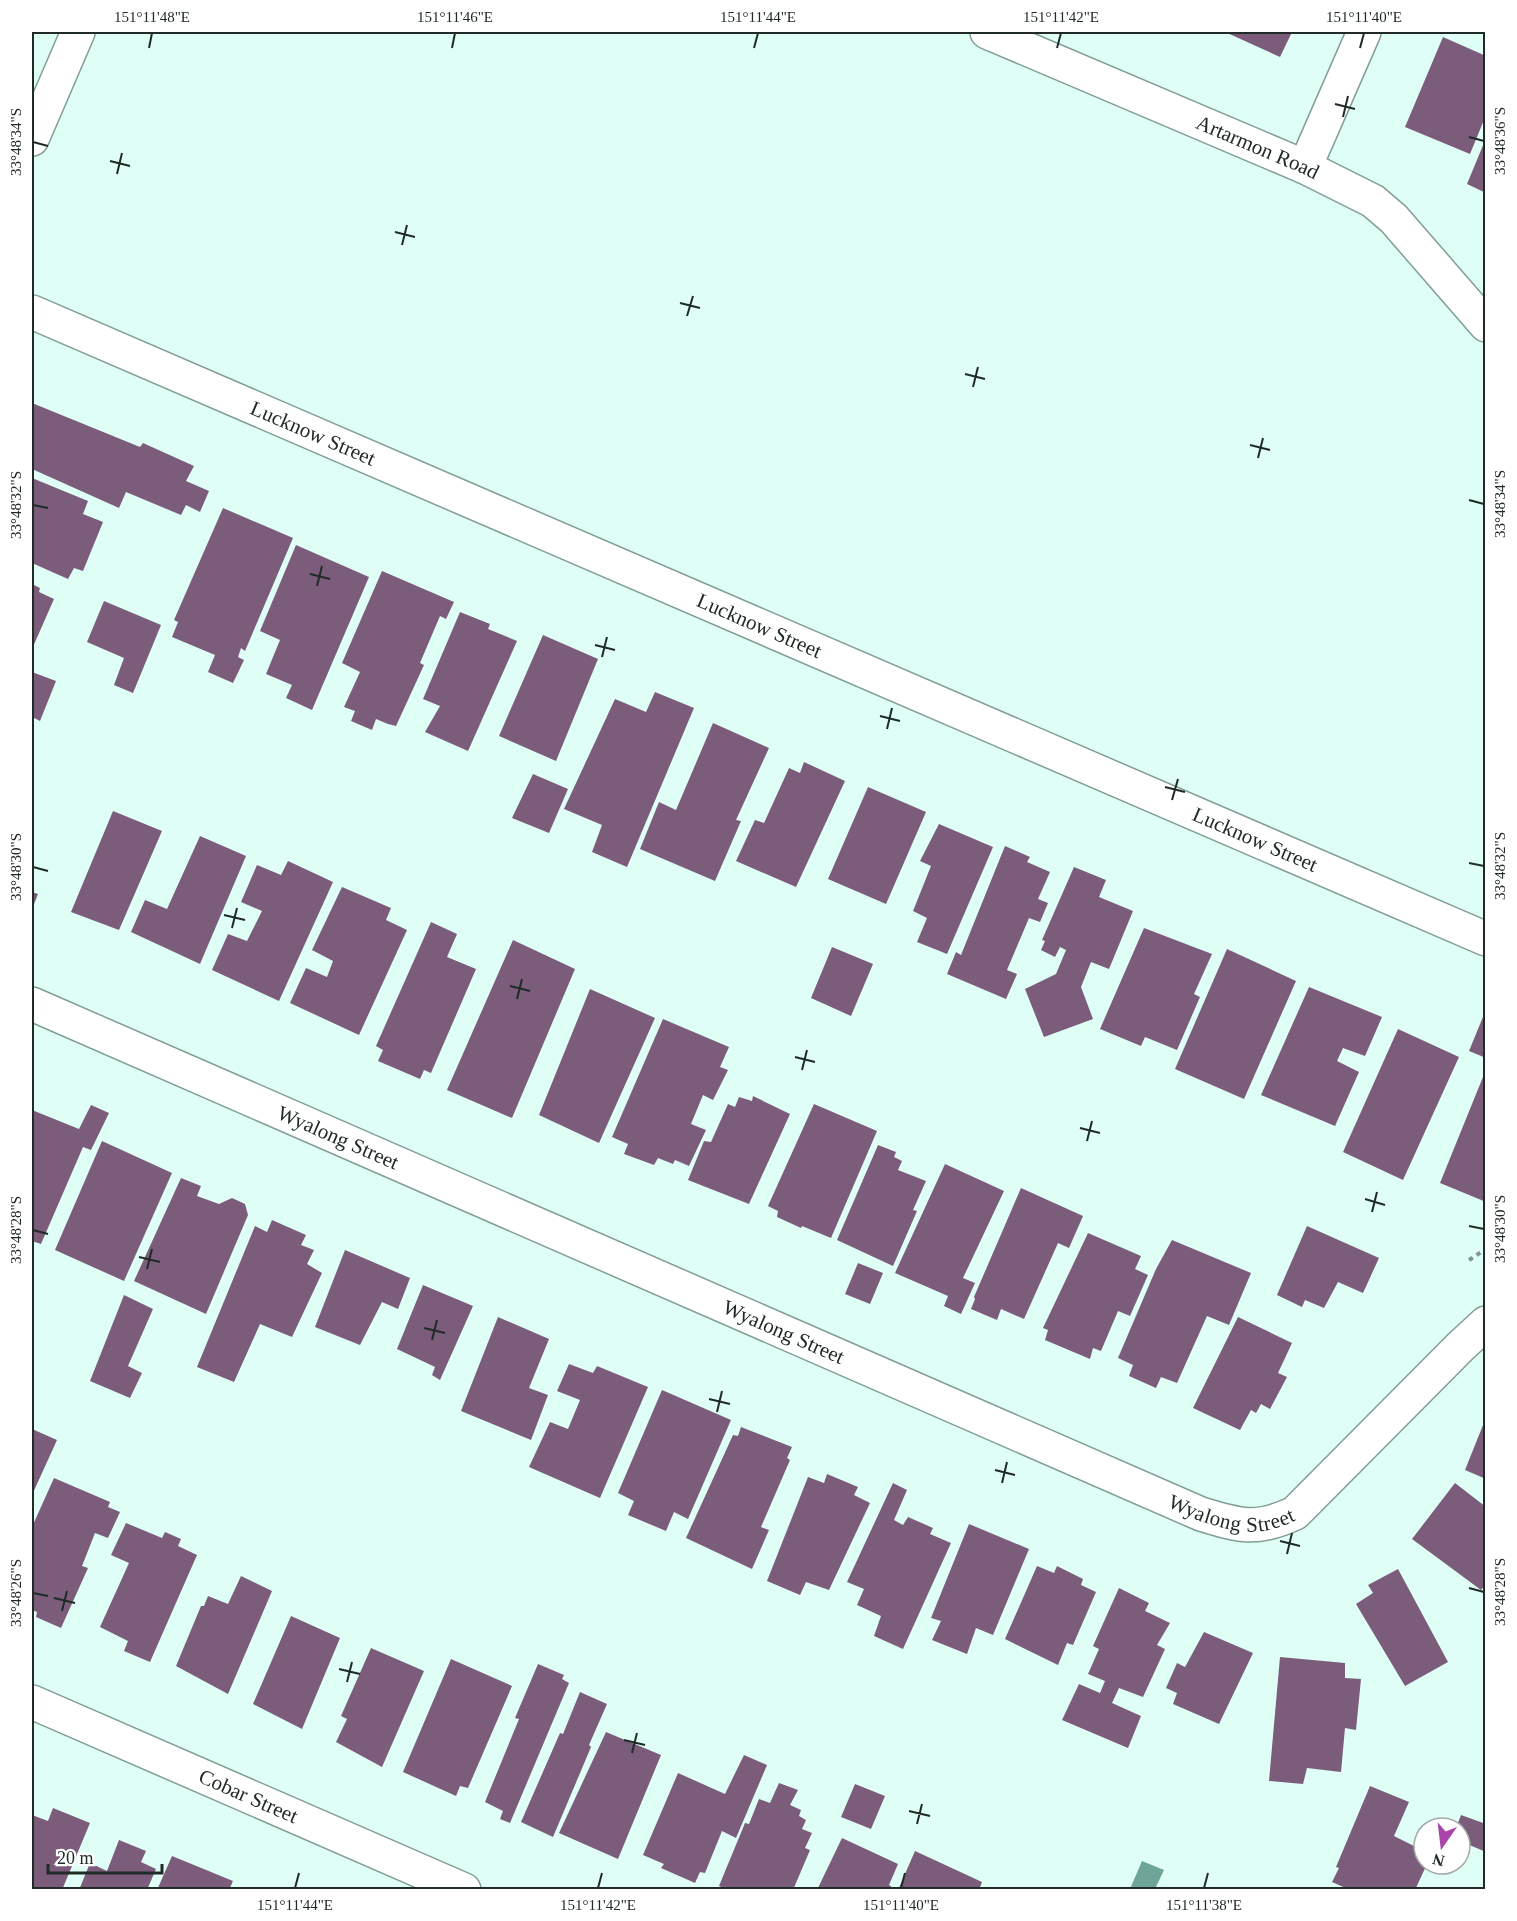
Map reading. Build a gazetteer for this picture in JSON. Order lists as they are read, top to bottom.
{
  "streets": {
    "street": [
      "Artarmon Road",
      "Lucknow Street",
      "Wyalong Street",
      "Cobar Street"
    ]
  },
  "scale_bar": "20 m",
  "north": "bottom",
  "coordinates": [
    "151°11'48\"E",
    "151°11'46\"E",
    "151°11'44\"E",
    "151°11'42\"E",
    "151°11'40\"E",
    "33°48'36\"S",
    "33°48'34\"S",
    "33°48'32\"S",
    "33°48'30\"S",
    "33°48'28\"S",
    "33°48'26\"S",
    "151°11'38\"E"
  ]
}
